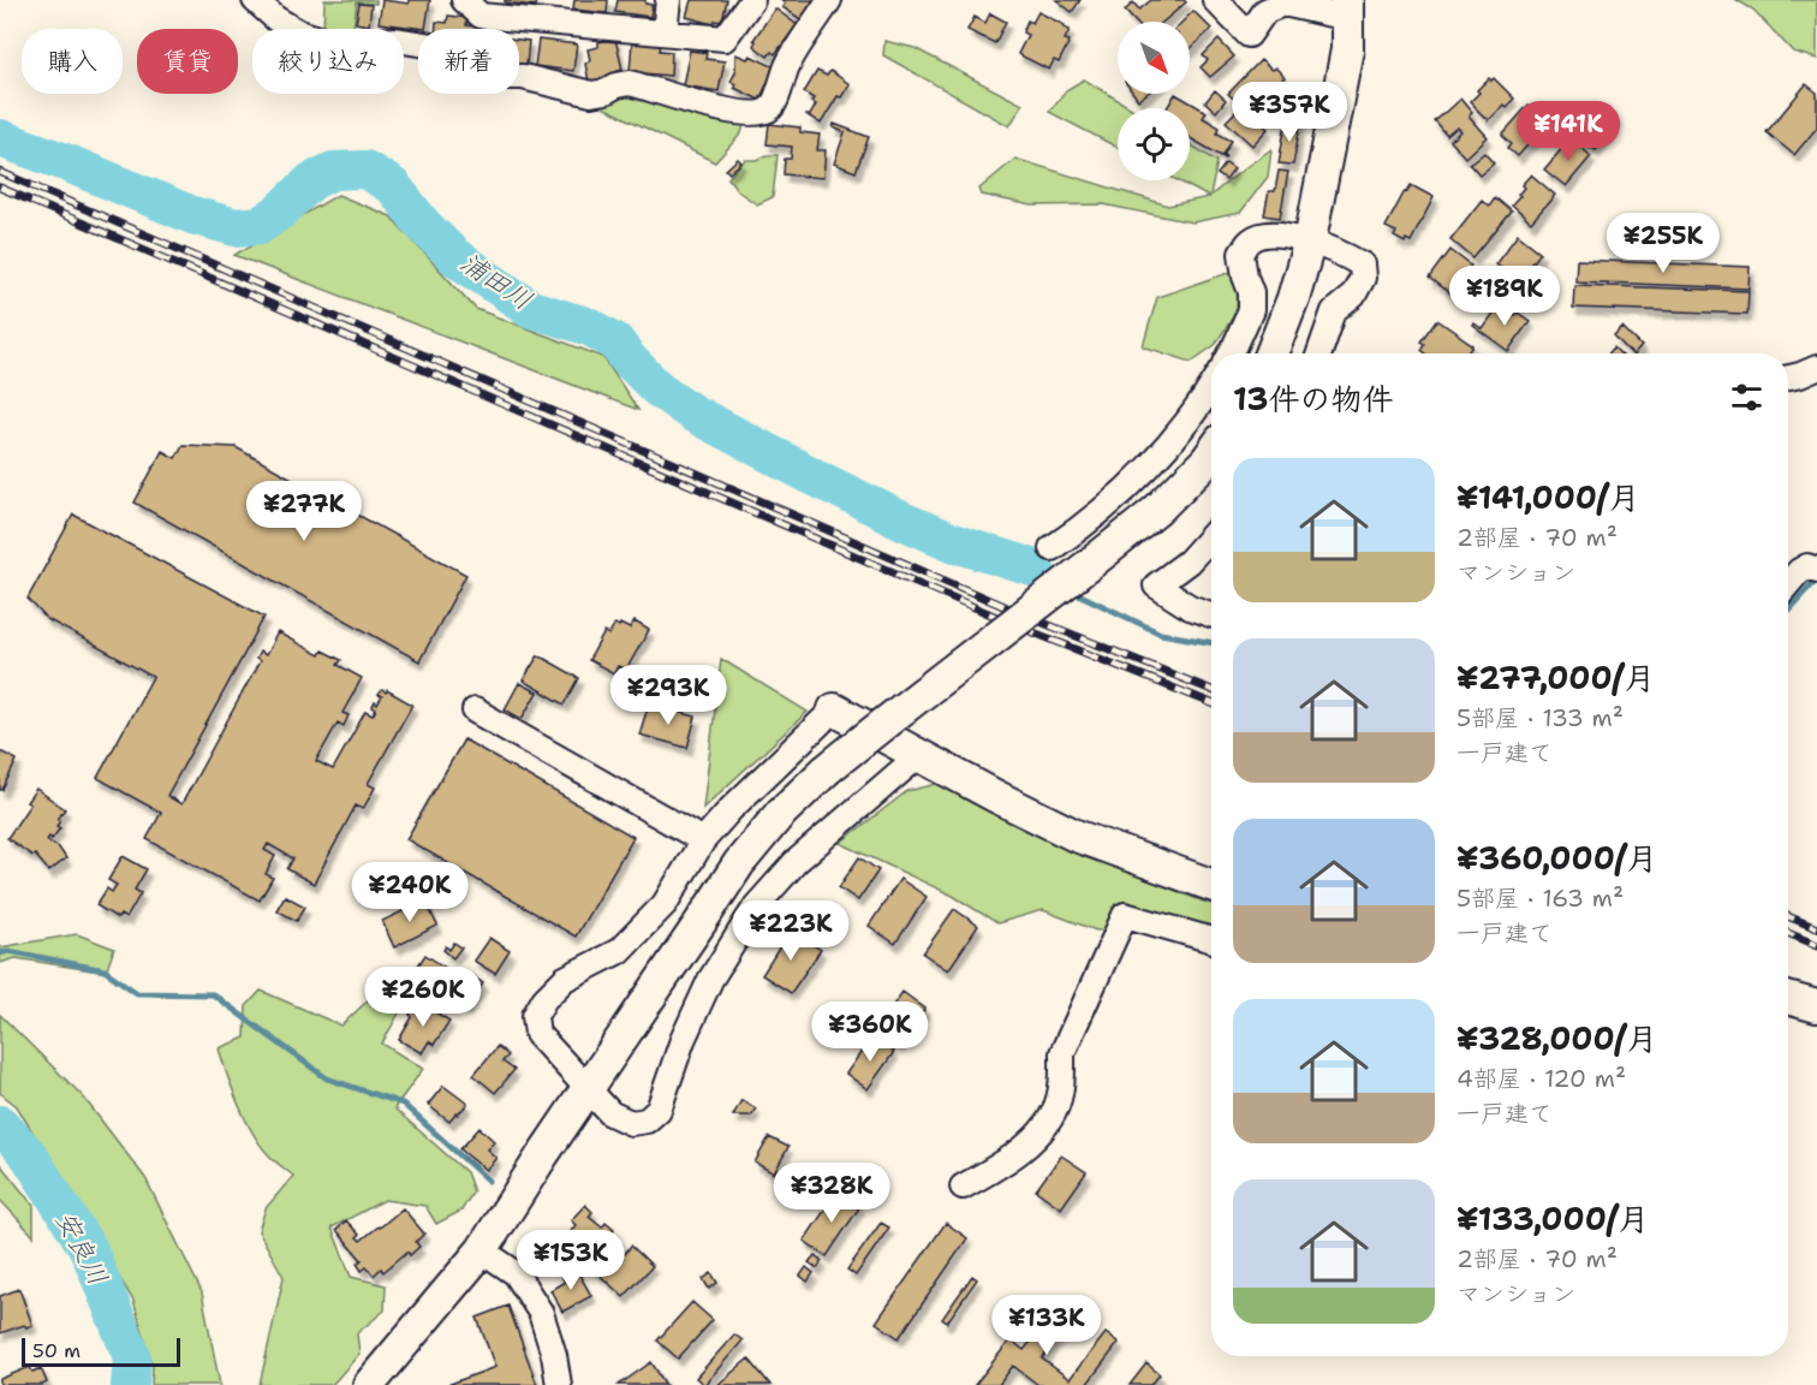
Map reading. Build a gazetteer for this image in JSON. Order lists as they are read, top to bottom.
{
  "water": ["浦田川", "安良川"],
  "scale_bar": "50 m",
  "north": "bottom right",
  "page": {
    "chip": [
      "購入",
      "賃貸",
      "絞り込み",
      "新着"
    ],
    "price": [
      "¥357K",
      "¥141K",
      "¥255K",
      "¥189K",
      "¥277K",
      "¥293K",
      "¥240K",
      "¥223K",
      "¥260K",
      "¥360K",
      "¥328K",
      "¥153K",
      "¥133K"
    ],
    "heading": "13件の物件",
    "list": [
      {
        "name": "¥141,000/月",
        "note": "2部屋 · 70 m² · マンション"
      },
      {
        "name": "¥277,000/月",
        "note": "5部屋 · 133 m² · 一戸建て"
      },
      {
        "name": "¥360,000/月",
        "note": "5部屋 · 163 m² · 一戸建て"
      },
      {
        "name": "¥328,000/月",
        "note": "4部屋 · 120 m² · 一戸建て"
      },
      {
        "name": "¥133,000/月",
        "note": "2部屋 · 70 m² · マンション"
      }
    ],
    "scale": "50 m"
  }
}
